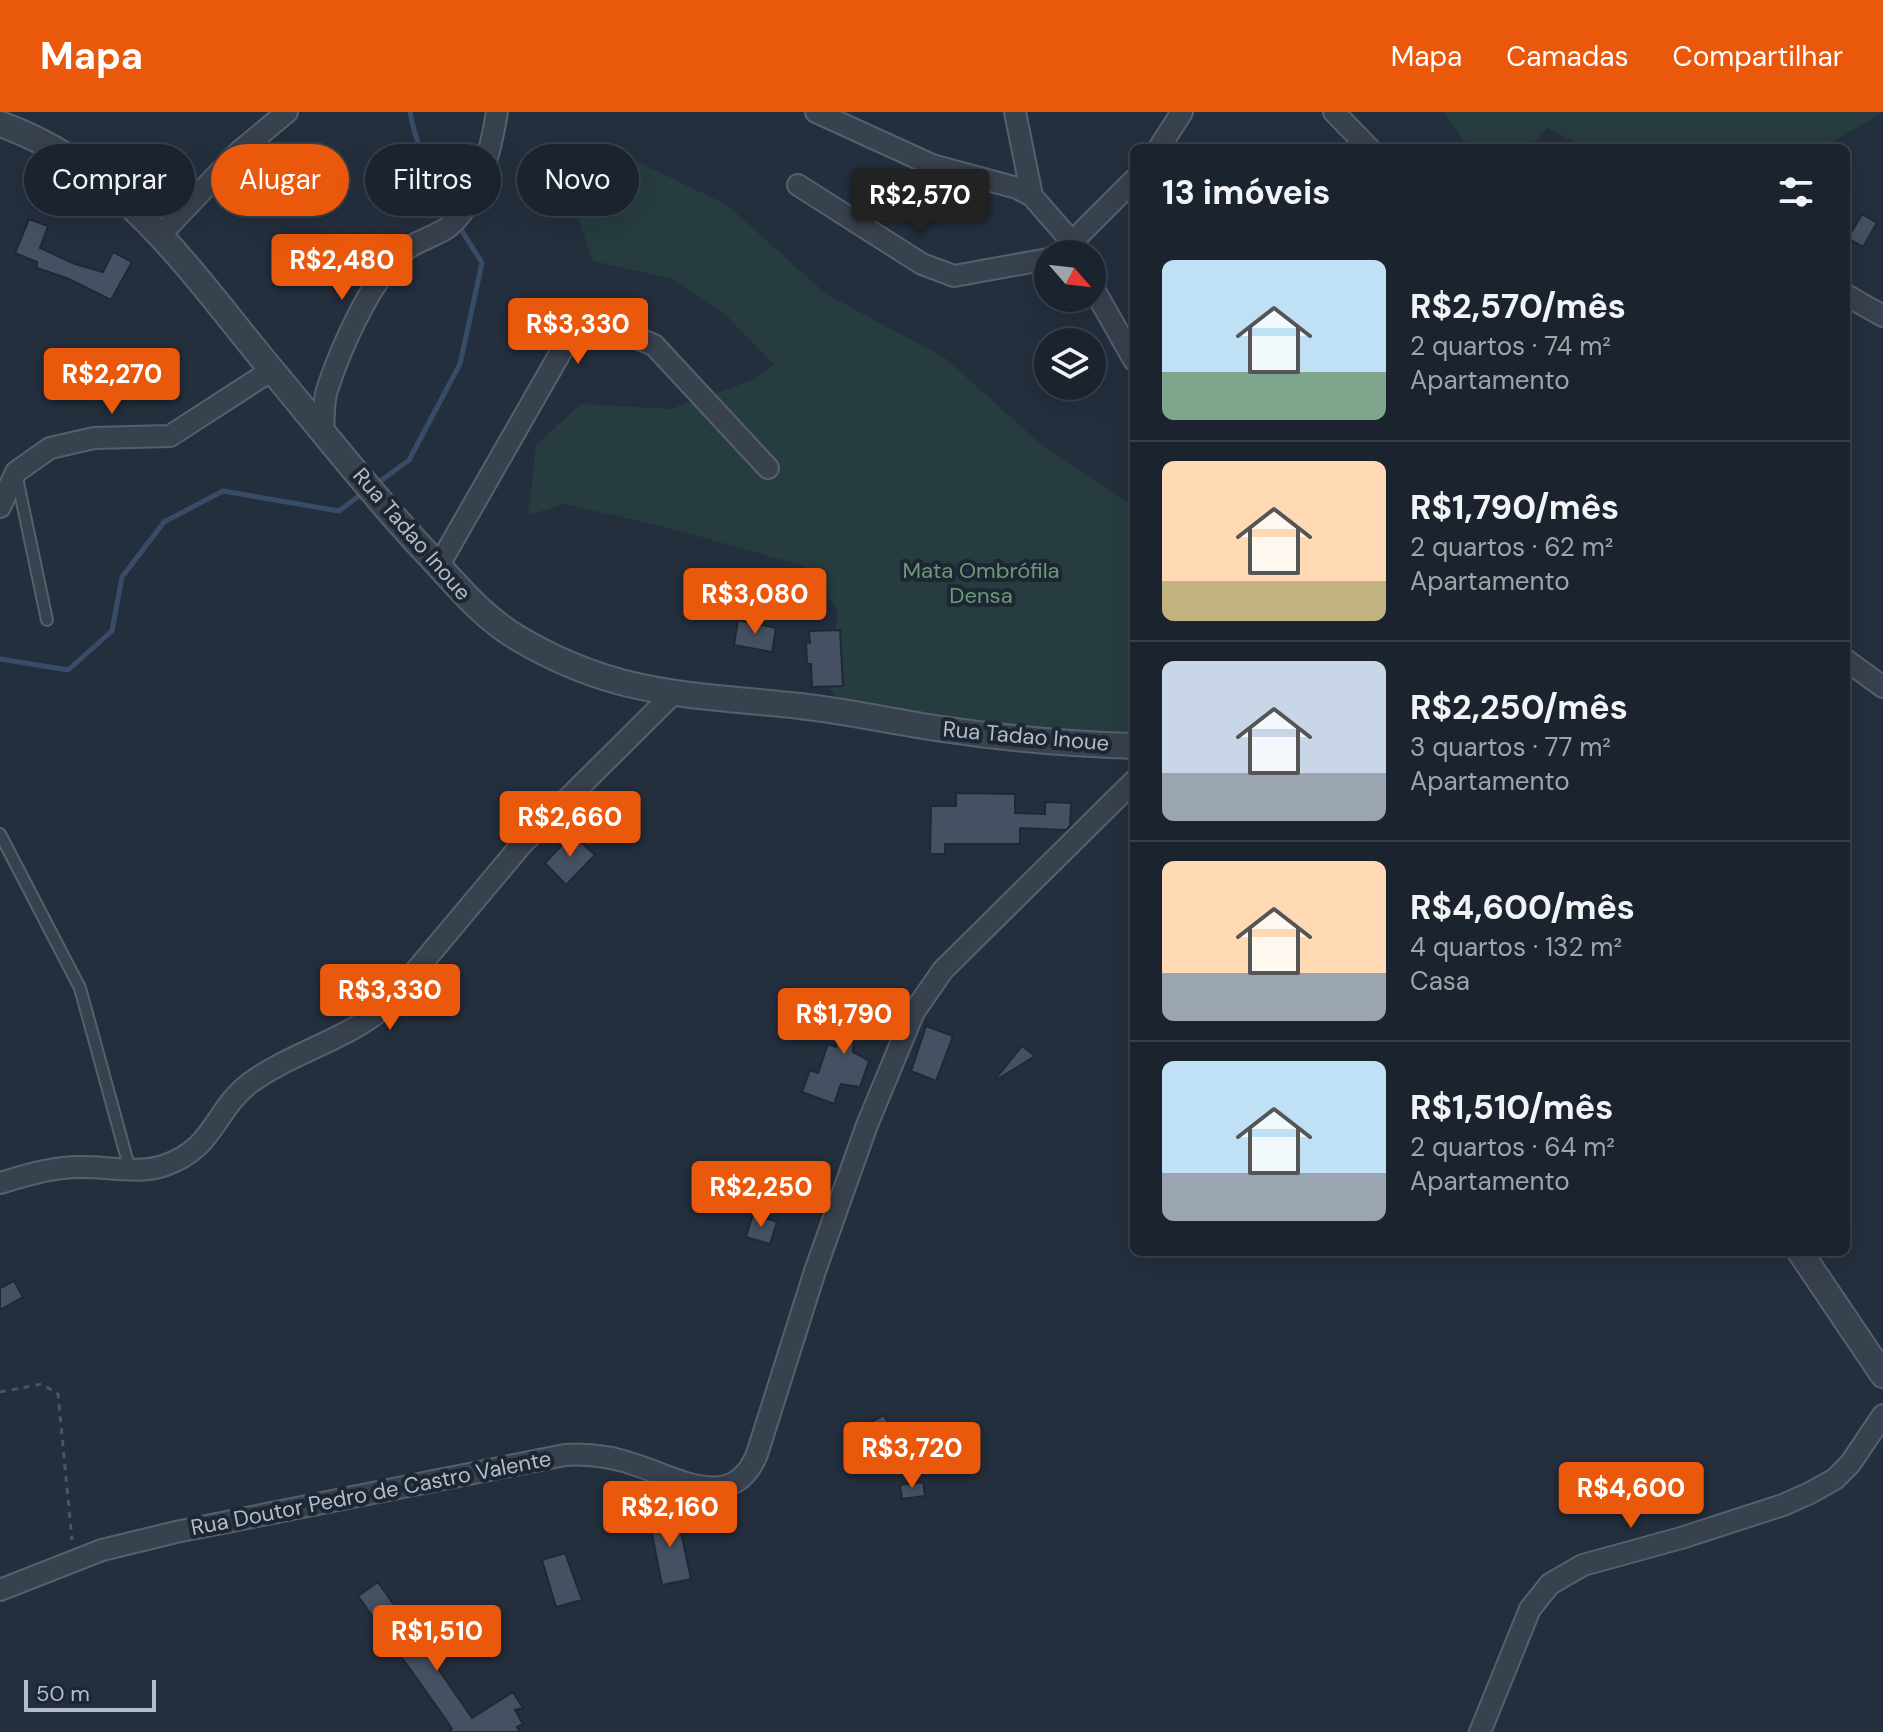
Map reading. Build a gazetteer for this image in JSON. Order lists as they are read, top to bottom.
{
  "streets": {
    "street": ["Rua Tadao Inoue", "Rua Doutor Pedro de Castro Valente"]
  },
  "parks": ["Mata Ombrófila Densa"],
  "scale_bar": "50 m",
  "north": "bottom right",
  "page": {
    "header": "Mapa",
    "nav": ["Mapa", "Camadas", "Compartilhar"],
    "chip": [
      "Comprar",
      "Alugar",
      "Filtros",
      "Novo"
    ],
    "heading": "13 imóveis",
    "price": [
      "R$2,570",
      "R$2,480",
      "R$3,330",
      "R$2,270",
      "R$3,080",
      "R$2,660",
      "R$3,330",
      "R$1,790",
      "R$2,250",
      "R$3,720",
      "R$4,600",
      "R$2,160",
      "R$1,510"
    ],
    "list": [
      {
        "name": "R$2,570/mês",
        "note": "2 quartos · 74 m² · Apartamento"
      },
      {
        "name": "R$1,790/mês",
        "note": "2 quartos · 62 m² · Apartamento"
      },
      {
        "name": "R$2,250/mês",
        "note": "3 quartos · 77 m² · Apartamento"
      },
      {
        "name": "R$4,600/mês",
        "note": "4 quartos · 132 m² · Casa"
      },
      {
        "name": "R$1,510/mês",
        "note": "2 quartos · 64 m² · Apartamento"
      }
    ],
    "scale": "50 m"
  }
}
